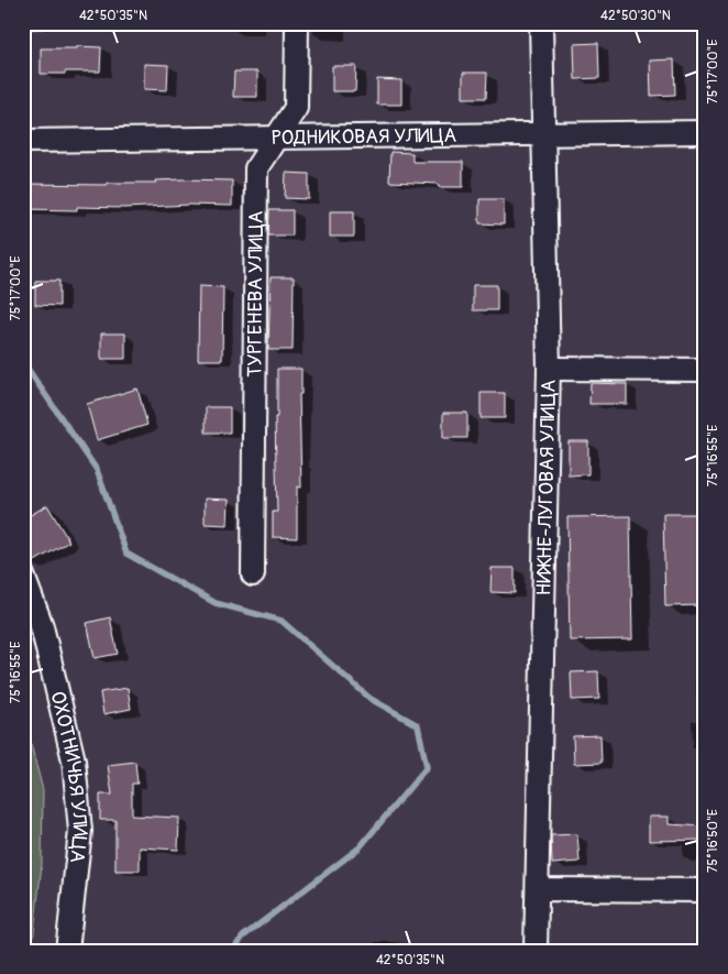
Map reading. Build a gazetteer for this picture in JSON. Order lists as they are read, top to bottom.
{
  "streets": {
    "street": [
      "РОДНИКОВАЯ УЛИЦА",
      "ТУРГЕНЕВА УЛИЦА",
      "НИЖНЕ-ЛУГОВАЯ УЛИЦА",
      "ОХОТНИЧЬЯ УЛИЦА"
    ]
  },
  "crossings": [
    ["РОДНИКОВАЯ УЛИЦА", "ТУРГЕНЕВА УЛИЦА"],
    ["РОДНИКОВАЯ УЛИЦА", "НИЖНЕ-ЛУГОВАЯ УЛИЦА"]
  ],
  "coordinates": [
    "42°50'35\"N",
    "42°50'30\"N",
    "75°17'00\"E",
    "75°16'55\"E",
    "75°16'50\"E"
  ]
}
